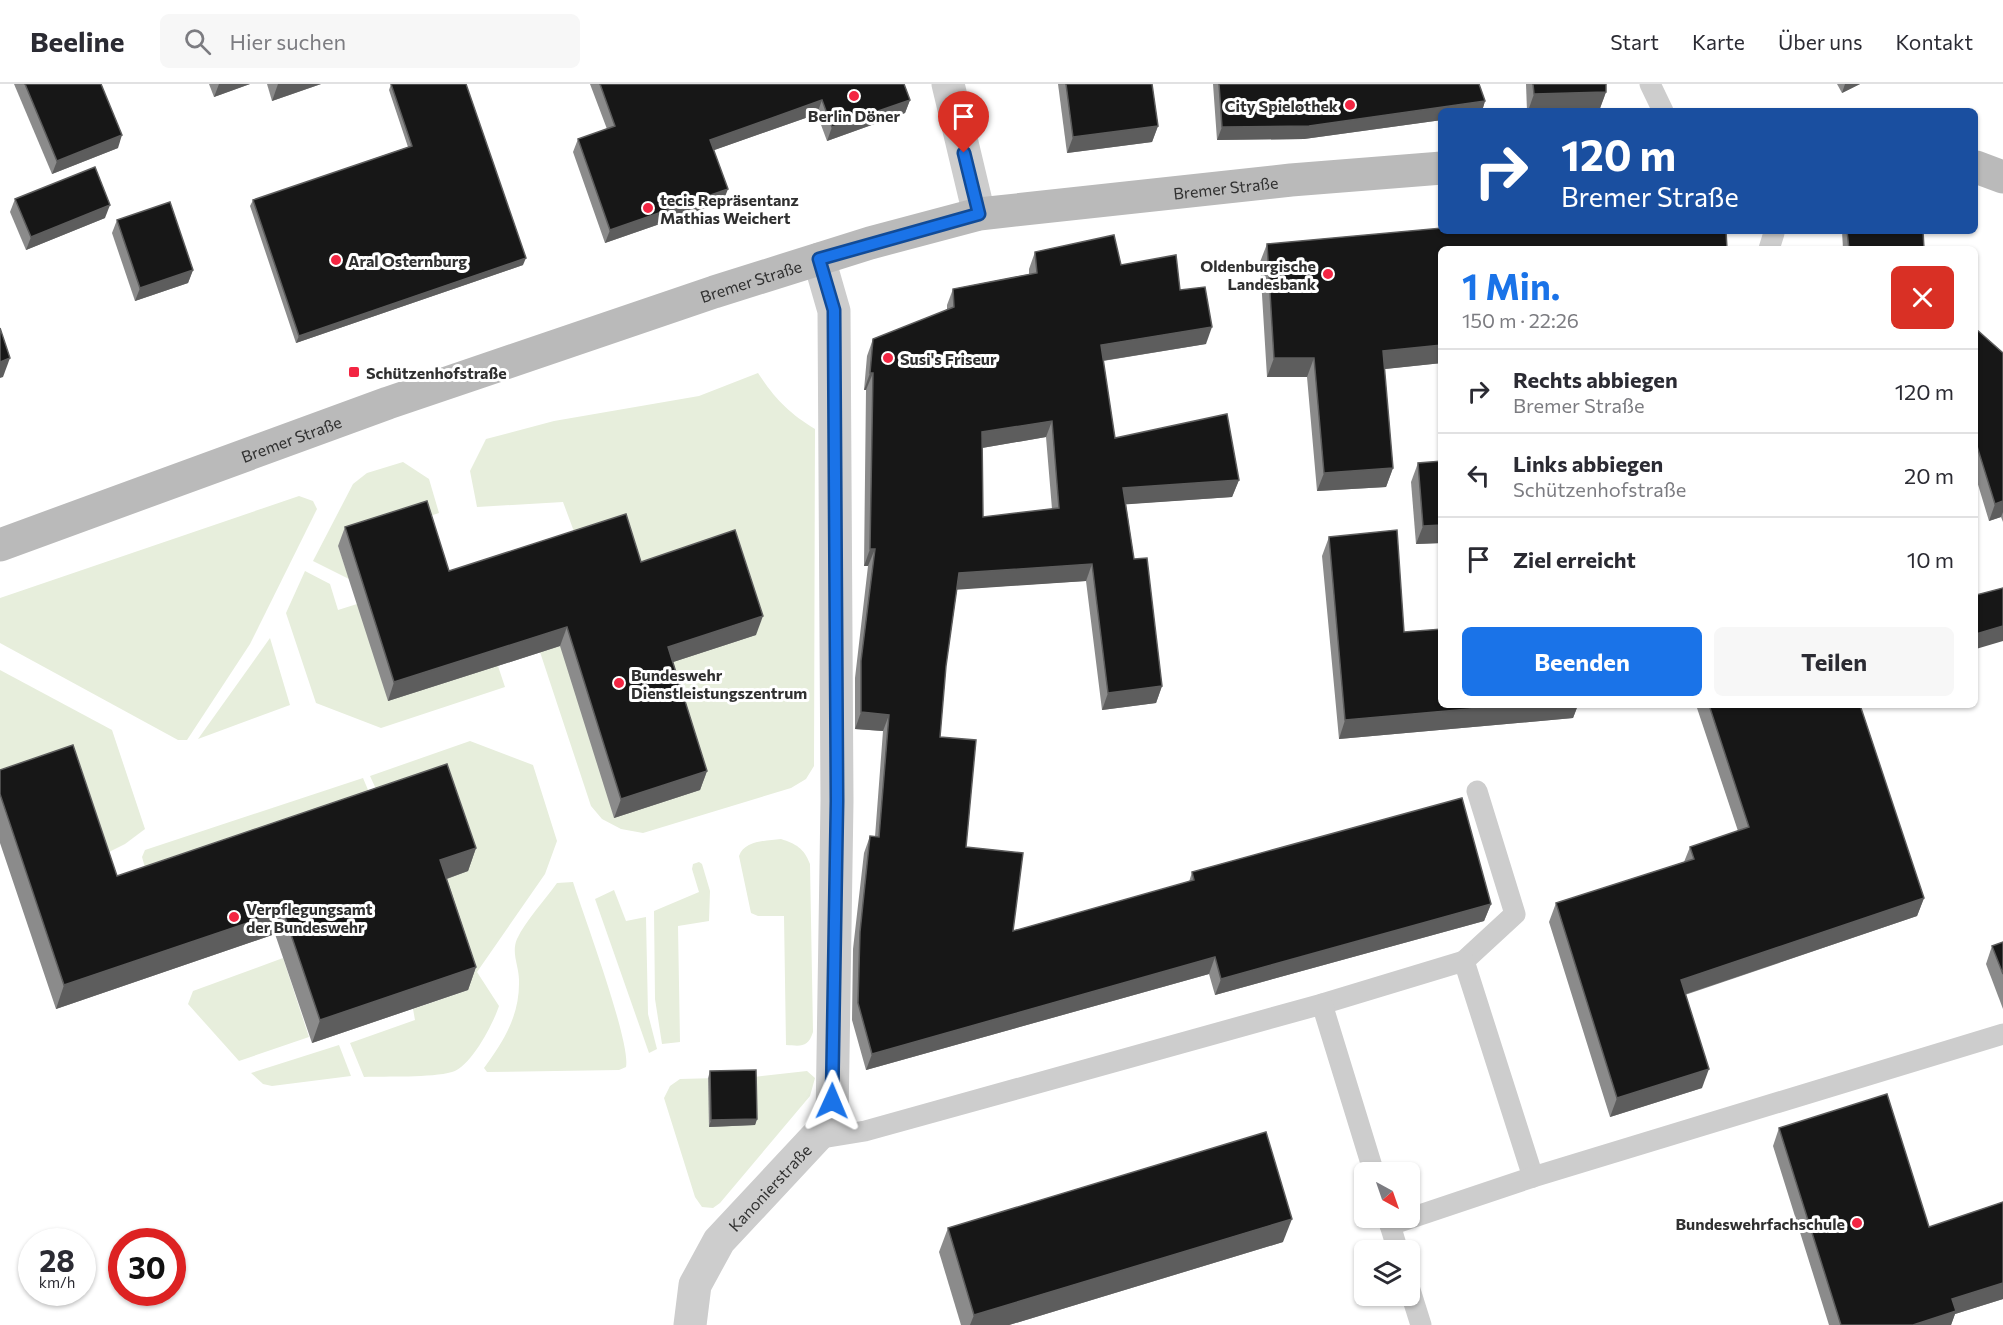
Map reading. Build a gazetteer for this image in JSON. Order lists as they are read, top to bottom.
{
  "streets": {
    "street": ["Bremer Straße", "Kanonierstraße"]
  },
  "crossings": [
    ["Bremer Straße", "Kanonierstraße"]
  ],
  "places": {
    "other": [
      "Berlin Döner",
      "City Spielothek",
      "tecis Repräsentanz Mathias Weichert",
      "Aral Osternburg",
      "Oldenburgische Landesbank",
      "Susi's Friseur",
      "Bundeswehr Dienstleistungszentrum",
      "Verpflegungsamt der Bundeswehr",
      "Bundeswehrfachschule"
    ],
    "transit": ["Schützenhofstraße"]
  },
  "north": "bottom right",
  "page": {
    "header": "Beeline",
    "search": "Hier suchen",
    "nav": [
      "Start",
      "Karte",
      "Über uns",
      "Kontakt"
    ],
    "turn": ["120 m", "Bremer Straße"],
    "heading": ["1 Min.", "150 m · 22:26"],
    "list": [
      {
        "name": "Rechts abbiegen",
        "note": "Bremer Straße",
        "value": "120 m"
      },
      {
        "name": "Links abbiegen",
        "note": "Schützenhofstraße",
        "value": "20 m"
      },
      {
        "name": "Ziel erreicht",
        "value": "10 m"
      }
    ],
    "buttons": ["Beenden", "Teilen"],
    "speed": "28 km/h",
    "limit": "30"
  }
}
